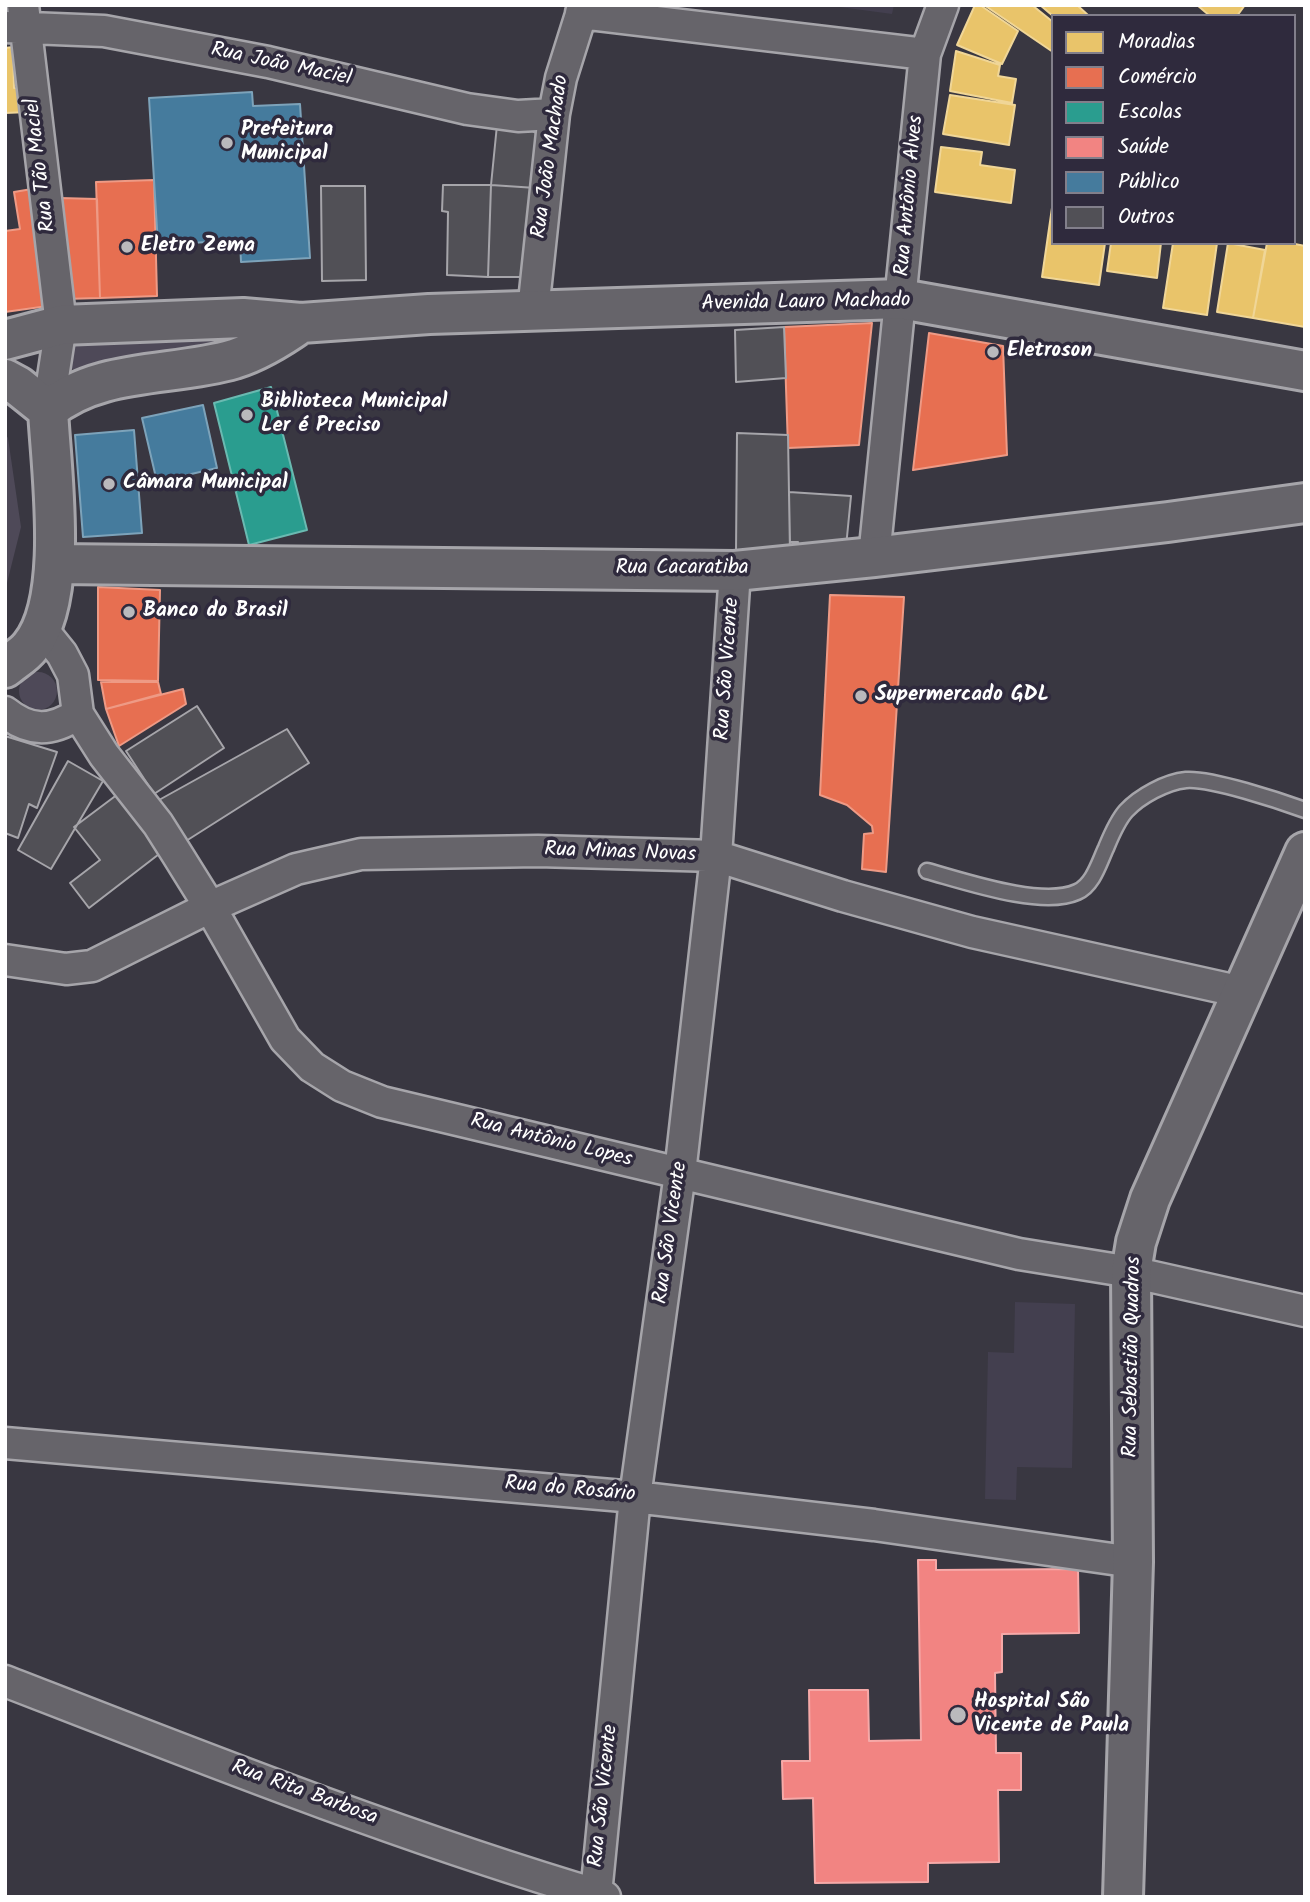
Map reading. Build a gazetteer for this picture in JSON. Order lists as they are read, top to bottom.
{
  "streets": {
    "street": [
      "Rua João Maciel",
      "Rua João Machado",
      "Rua Tão Maciel",
      "Rua Antônio Alves",
      "Avenida Lauro Machado",
      "Rua Cacaratiba",
      "Rua São Vicente",
      "Rua Minas Novas",
      "Rua Antônio Lopes",
      "Rua Sebastião Quadros",
      "Rua do Rosário",
      "Rua Rita Barbosa"
    ]
  },
  "crossings": [
    ["Rua João Maciel", "Rua João Machado"],
    ["Rua João Maciel", "Rua Tão Maciel"],
    ["Rua João Machado", "Avenida Lauro Machado"],
    ["Rua Tão Maciel", "Avenida Lauro Machado"],
    ["Rua Antônio Alves", "Avenida Lauro Machado"],
    ["Rua Antônio Alves", "Rua Cacaratiba"],
    ["Rua Cacaratiba", "Rua São Vicente"],
    ["Rua São Vicente", "Rua Minas Novas"],
    ["Rua São Vicente", "Rua Antônio Lopes"],
    ["Rua São Vicente", "Rua do Rosário"],
    ["Rua São Vicente", "Rua Rita Barbosa"],
    ["Rua Minas Novas", "Rua Antônio Lopes"],
    ["Rua Minas Novas", "Rua Sebastião Quadros"],
    ["Rua Antônio Lopes", "Rua Sebastião Quadros"],
    ["Rua Sebastião Quadros", "Rua do Rosário"]
  ],
  "places": [
    "Prefeitura Municipal",
    "Eletro Zema",
    "Eletroson",
    "Biblioteca Municipal Ler é Preciso",
    "Câmara Municipal",
    "Banco do Brasil",
    "Supermercado GDL",
    "Hospital São Vicente de Paula"
  ],
  "legend": [
    "Moradias",
    "Comércio",
    "Escolas",
    "Saúde",
    "Público",
    "Outros"
  ]
}
